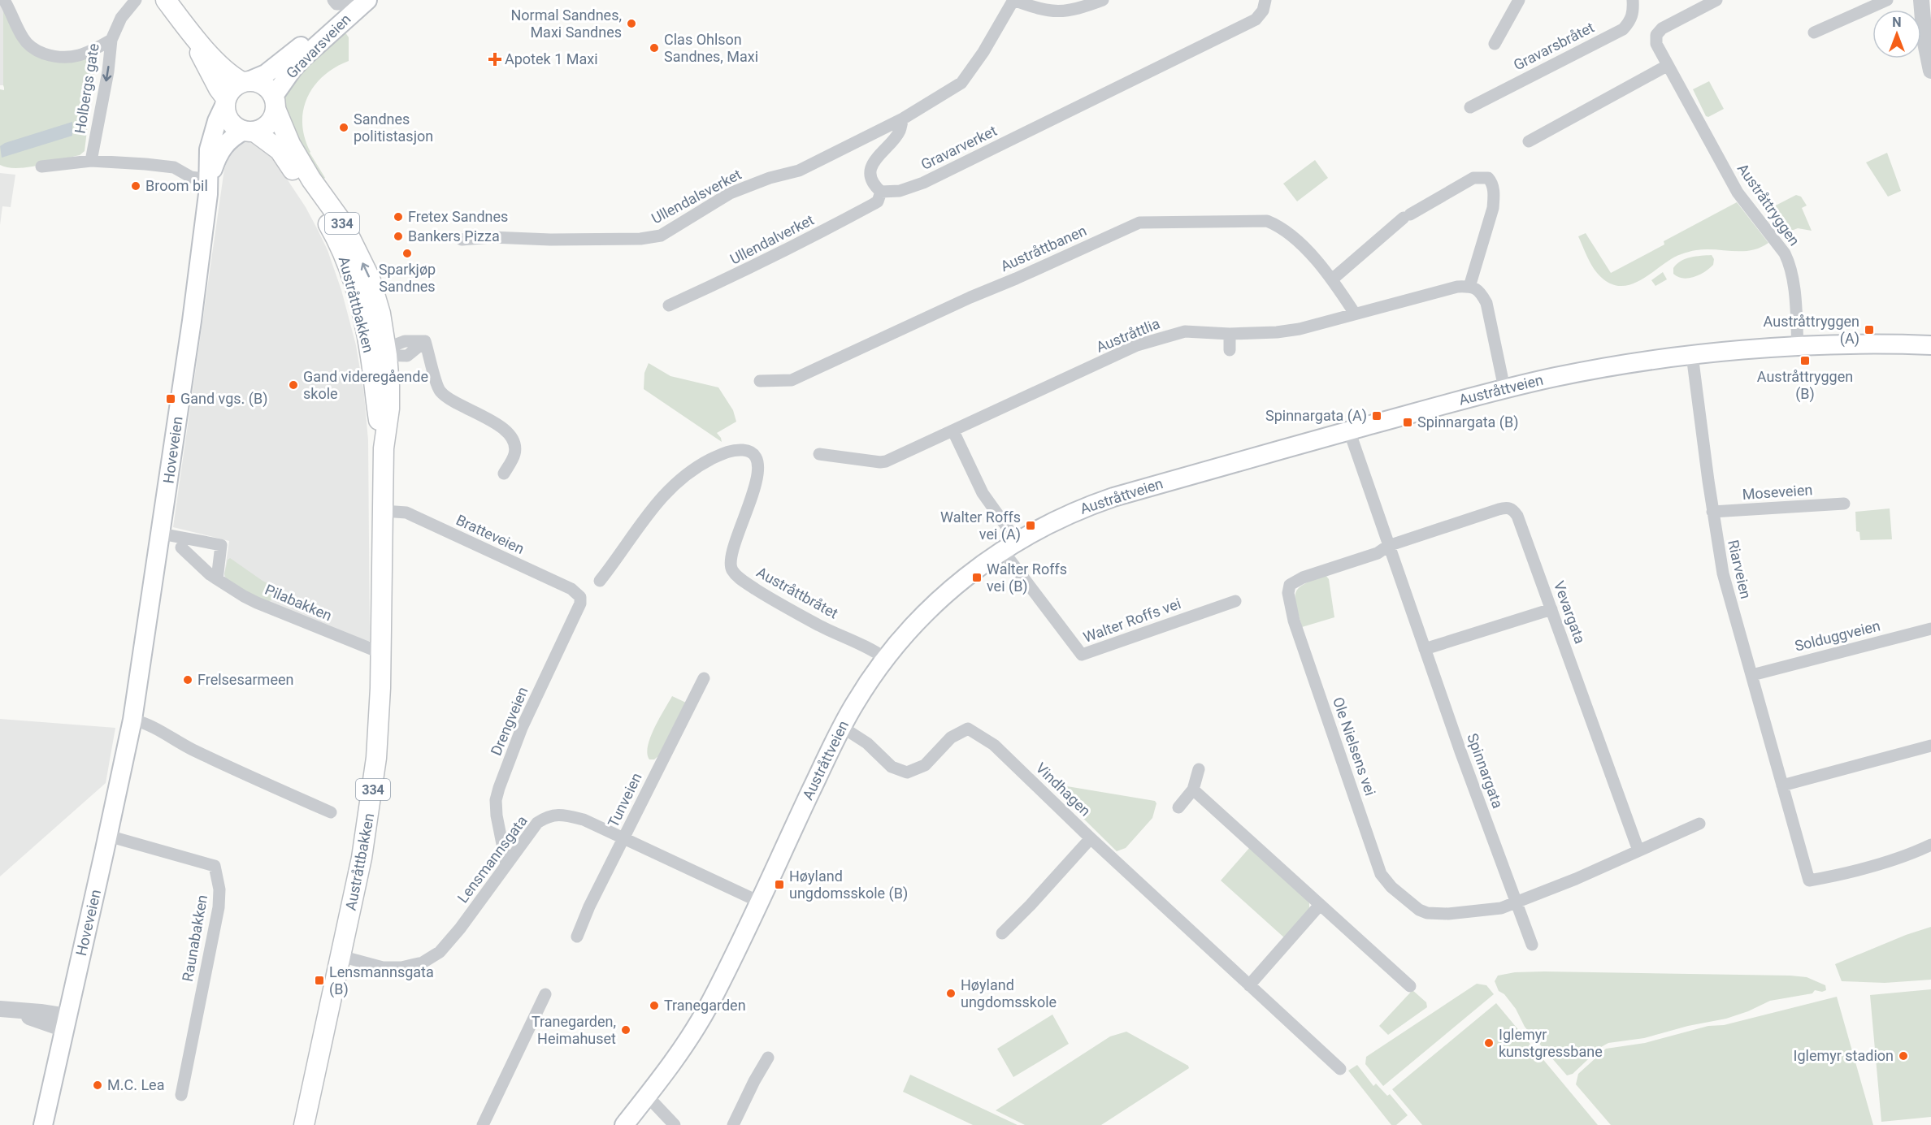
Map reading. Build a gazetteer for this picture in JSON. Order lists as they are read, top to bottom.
{
  "streets": {
    "main road": [
      "Gravarsveien",
      "334",
      "Austråttbakken",
      "Austråttveien",
      "Hoveveien"
    ],
    "street": [
      "Gravarsbråtet",
      "Holbergs gate",
      "Gravarverket",
      "Ullendalsverket",
      "Austråttryggen",
      "Ullendalverket",
      "Austråttbanen",
      "Austråttlia",
      "Moseveien",
      "Bratteveien",
      "Riarveien",
      "Austråttbråtet",
      "Pilabakken",
      "Vevargata",
      "Walter Roffs vei",
      "Solduggveien",
      "Drengveien",
      "Ole Nielsens vei",
      "Spinnargata",
      "Vindhagen",
      "Tunveien",
      "Lensmannsgata",
      "Raunabakken"
    ]
  },
  "crossings": [
    ["Gravarsveien", "334"],
    ["Gravarsveien", "Austråttbakken"],
    ["Gravarsveien", "Hoveveien"],
    ["Gravarverket", "Ullendalverket"],
    ["Austråttryggen", "Austråttveien"],
    ["334", "Austråttbakken"],
    ["334", "Hoveveien"],
    ["Austråttbanen", "Austråttlia"],
    ["Austråttbakken", "Hoveveien"],
    ["Austråttbakken", "Bratteveien"],
    ["Austråttbakken", "Lensmannsgata"],
    ["Austråttveien", "Riarveien"],
    ["Austråttveien", "Austråttbråtet"],
    ["Austråttveien", "Walter Roffs vei"],
    ["Austråttveien", "Spinnargata"],
    ["Austråttveien", "Vindhagen"],
    ["Austråttveien", "Lensmannsgata"],
    ["Hoveveien", "Raunabakken"],
    ["Moseveien", "Riarveien"],
    ["Bratteveien", "Drengveien"],
    ["Riarveien", "Solduggveien"],
    ["Vevargata", "Ole Nielsens vei"],
    ["Vevargata", "Spinnargata"],
    ["Drengveien", "Lensmannsgata"],
    ["Ole Nielsens vei", "Spinnargata"],
    ["Tunveien", "Lensmannsgata"]
  ],
  "one_way": ["Holbergs gate"],
  "places": {
    "other": [
      "Normal Sandnes, Maxi Sandnes",
      "Clas Ohlson Sandnes, Maxi",
      "Sandnes politistasjon",
      "Broom bil",
      "Fretex Sandnes",
      "Bankers Pizza",
      "Sparkjøp Sandnes",
      "Gand videregående skole",
      "Frelsesarmeen",
      "Høyland ungdomsskole",
      "Tranegarden",
      "Tranegarden, Heimahuset",
      "Iglemyr kunstgressbane",
      "Iglemyr stadion",
      "M.C. Lea"
    ],
    "health": ["Apotek 1 Maxi"],
    "transit": [
      "Austråttryggen (A)",
      "Austråttryggen (B)",
      "Gand vgs. (B)",
      "Spinnargata (A)",
      "Spinnargata (B)",
      "Walter Roffs vei (A)",
      "Walter Roffs vei (B)",
      "Høyland ungdomsskole (B)",
      "Lensmannsgata (B)"
    ]
  },
  "north": "top"
}
